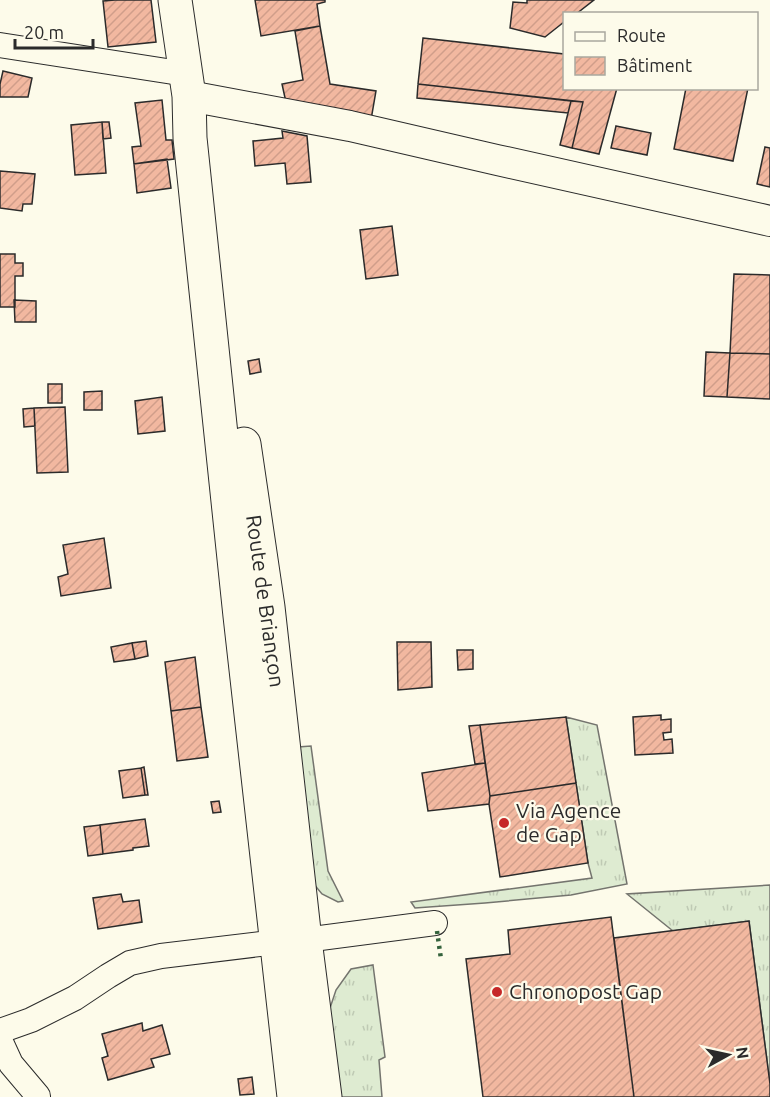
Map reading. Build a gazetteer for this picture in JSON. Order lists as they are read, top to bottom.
{
  "streets": {
    "main road": ["Route de Briançon"]
  },
  "places": ["Via Agence de Gap", "Chronopost Gap"],
  "legend": ["Route", "Bâtiment"],
  "scale_bar": "20 m",
  "north": "right"
}
